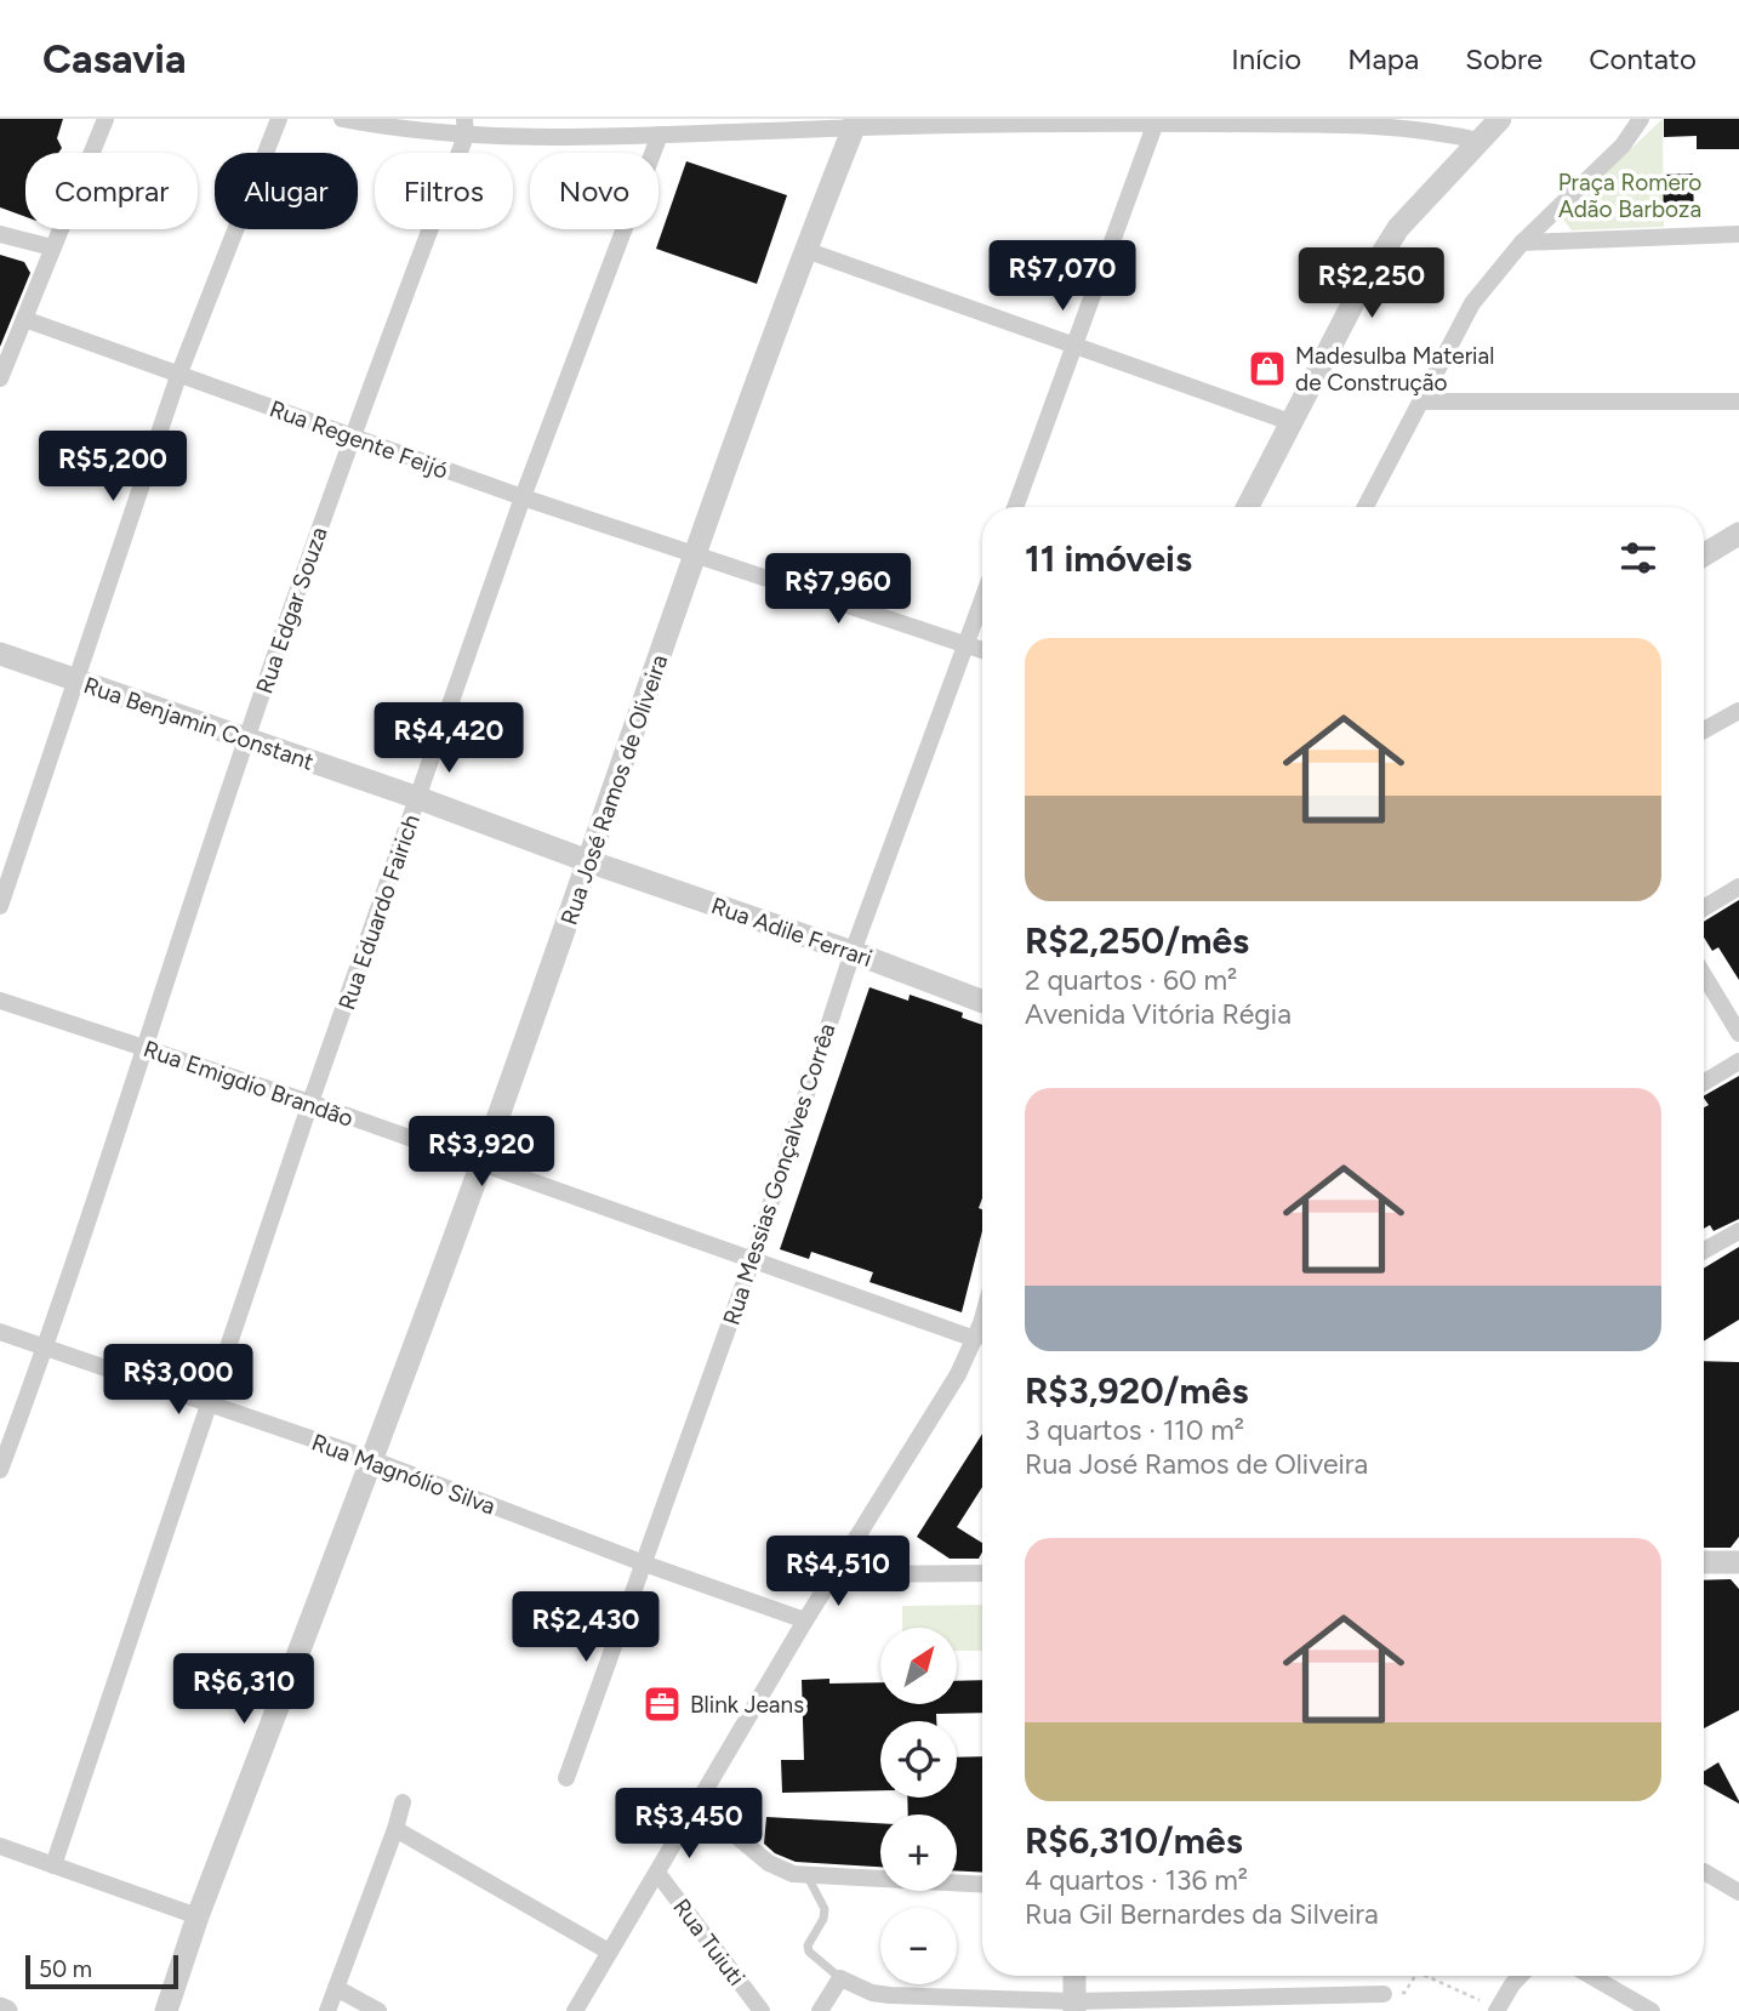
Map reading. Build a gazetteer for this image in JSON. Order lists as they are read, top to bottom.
{
  "streets": {
    "street": [
      "Rua Regente Feijó",
      "Rua Edgar Souza",
      "Rua Benjamin Constant",
      "Rua José Ramos de Oliveira",
      "Rua Eduardo Fairich",
      "Rua Adile Ferrari",
      "Rua Emigdio Brandão",
      "Rua Messias Gonçalves Corrêa",
      "Rua Magnólio Silva",
      "Rua Tuiuti"
    ]
  },
  "crossings": [
    ["Rua Regente Feijó", "Rua Edgar Souza"],
    ["Rua Regente Feijó", "Rua José Ramos de Oliveira"],
    ["Rua Regente Feijó", "Rua Eduardo Fairich"],
    ["Rua Regente Feijó", "Rua Messias Gonçalves Corrêa"],
    ["Rua Edgar Souza", "Rua Benjamin Constant"],
    ["Rua Edgar Souza", "Rua Emigdio Brandão"],
    ["Rua Edgar Souza", "Rua Magnólio Silva"],
    ["Rua Benjamin Constant", "Rua José Ramos de Oliveira"],
    ["Rua Benjamin Constant", "Rua Eduardo Fairich"],
    ["Rua Benjamin Constant", "Rua Adile Ferrari"],
    ["Rua José Ramos de Oliveira", "Rua Adile Ferrari"],
    ["Rua José Ramos de Oliveira", "Rua Emigdio Brandão"],
    ["Rua José Ramos de Oliveira", "Rua Magnólio Silva"],
    ["Rua Eduardo Fairich", "Rua Emigdio Brandão"],
    ["Rua Eduardo Fairich", "Rua Magnólio Silva"],
    ["Rua Adile Ferrari", "Rua Messias Gonçalves Corrêa"],
    ["Rua Emigdio Brandão", "Rua Messias Gonçalves Corrêa"],
    ["Rua Messias Gonçalves Corrêa", "Rua Magnólio Silva"]
  ],
  "parks": ["Praça Romero Adão Barboza"],
  "places": {
    "shop": ["Madesulba Material de Construção"],
    "office": ["Blink Jeans"]
  },
  "scale_bar": "50 m",
  "north": "top right",
  "page": {
    "header": "Casavia",
    "nav": [
      "Início",
      "Mapa",
      "Sobre",
      "Contato"
    ],
    "chip": [
      "Comprar",
      "Alugar",
      "Filtros",
      "Novo"
    ],
    "price": [
      "R$7,070",
      "R$2,250",
      "R$5,200",
      "R$7,960",
      "R$4,420",
      "R$3,920",
      "R$3,000",
      "R$4,510",
      "R$2,430",
      "R$6,310",
      "R$3,450"
    ],
    "heading": "11 imóveis",
    "list": [
      {
        "name": "R$2,250/mês",
        "note": "2 quartos · 60 m² · Avenida Vitória Régia"
      },
      {
        "name": "R$3,920/mês",
        "note": "3 quartos · 110 m² · Rua José Ramos de Oliveira"
      },
      {
        "name": "R$6,310/mês",
        "note": "4 quartos · 136 m² · Rua Gil Bernardes da Silveira"
      }
    ],
    "map_buttons": ["+", "−"],
    "scale": "50 m"
  }
}
